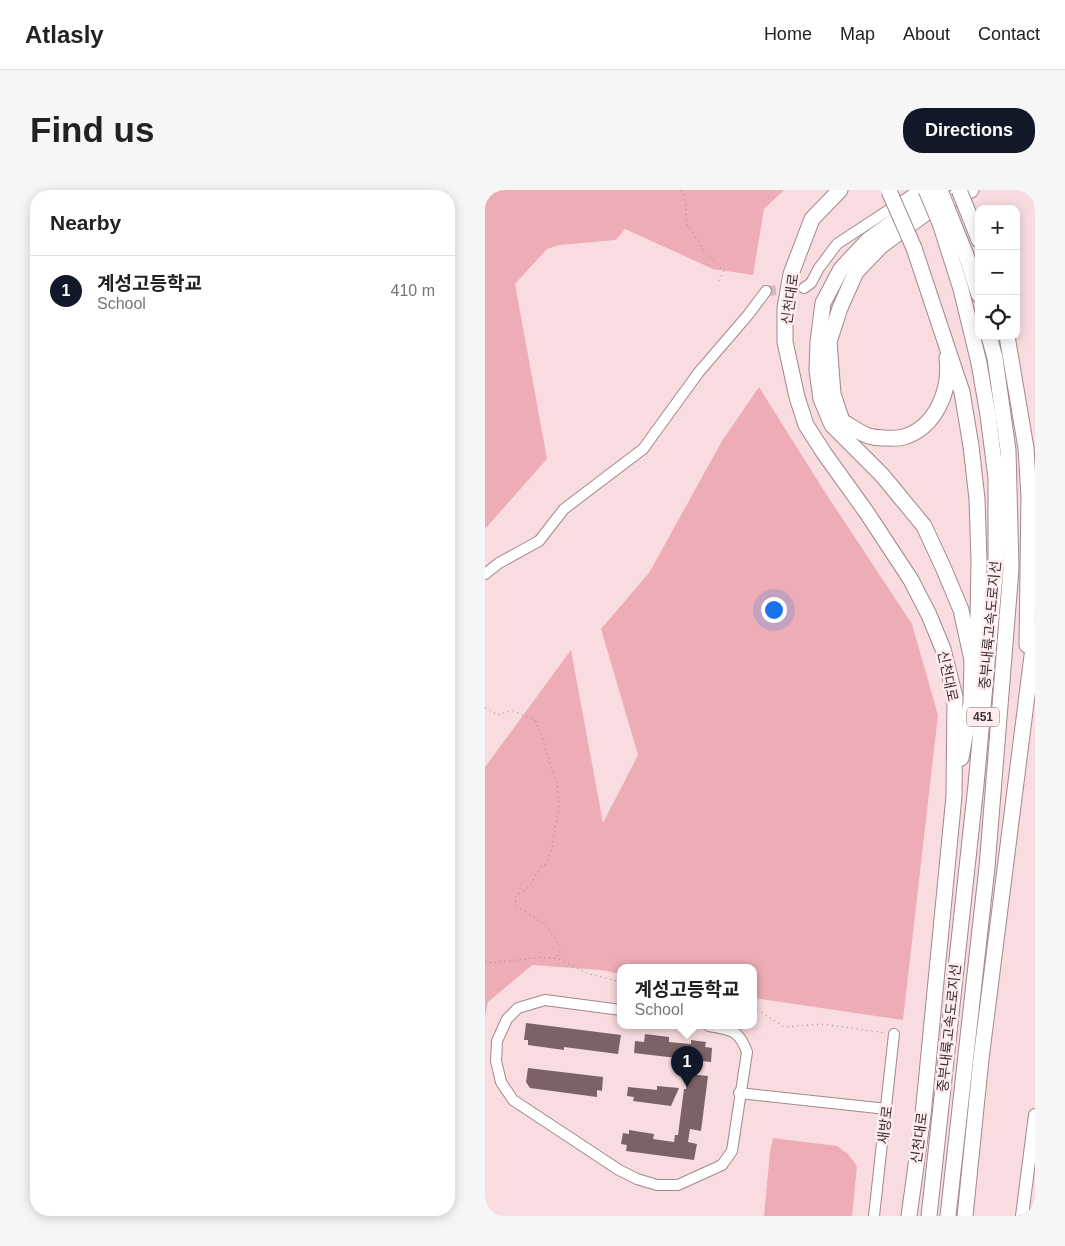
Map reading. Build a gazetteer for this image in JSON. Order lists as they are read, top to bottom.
{
  "streets": {
    "highway": ["신천대로", "중부내륙고속도로지선", "451"],
    "street": ["새방로"]
  },
  "page": {
    "header": "Atlasly",
    "nav": [
      "Home",
      "Map",
      "About",
      "Contact"
    ],
    "buttons": "Directions",
    "title": "Find us",
    "heading": "Nearby",
    "map_buttons": ["+", "−"],
    "list": [
      {
        "mark": "1",
        "name": "계성고등학교",
        "note": "School",
        "value": "410 m"
      }
    ],
    "popup": ["계성고등학교", "School"],
    "pins": "1"
  }
}
